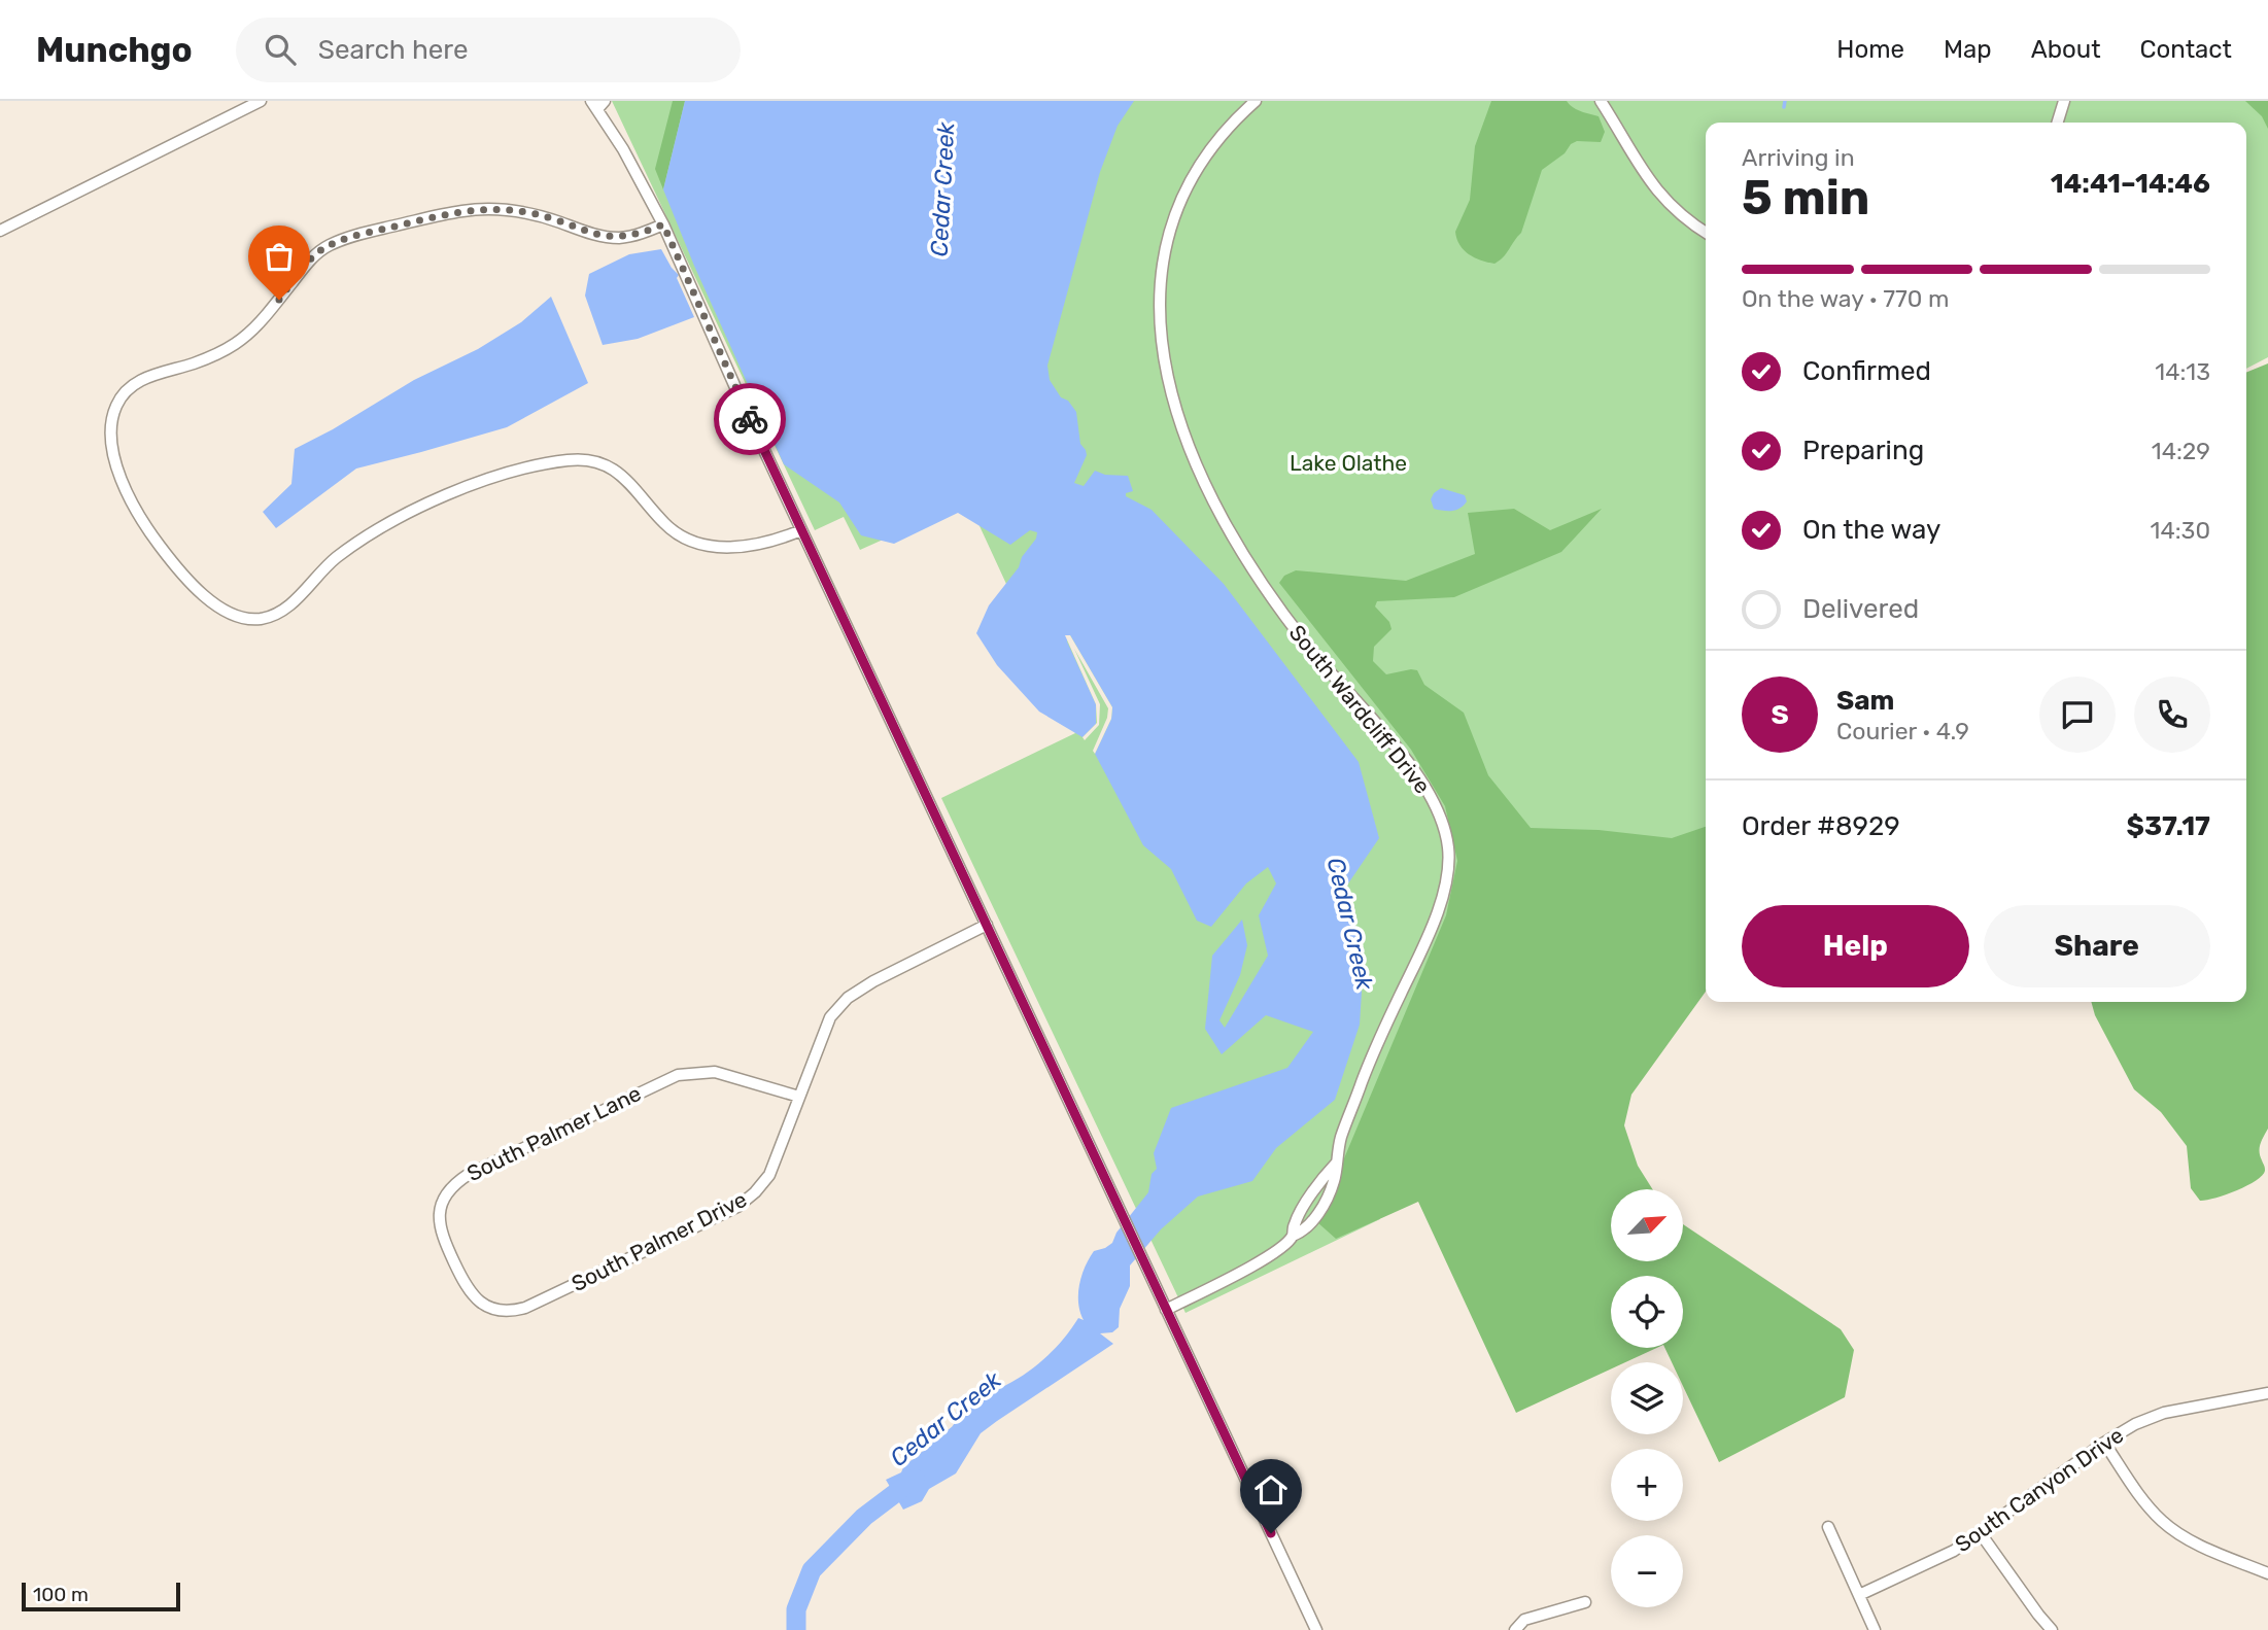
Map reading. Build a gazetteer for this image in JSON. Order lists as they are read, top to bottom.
{
  "streets": {
    "street": [
      "South Wardcliff Drive",
      "South Palmer Lane",
      "South Palmer Drive",
      "South Canyon Drive"
    ]
  },
  "crossings": [
    ["South Palmer Lane", "South Palmer Drive"]
  ],
  "water": ["Cedar Creek"],
  "parks": ["Lake Olathe"],
  "scale_bar": "100 m",
  "north": "top right",
  "page": {
    "header": "Munchgo",
    "search": "Search here",
    "nav": [
      "Home",
      "Map",
      "About",
      "Contact"
    ],
    "heading": ["5 min", "Arriving in", "14:41–14:46"],
    "panel": [
      "Sam",
      "Courier · 4.9",
      "Order #8929",
      "$37.17"
    ],
    "bar": "On the way · 770 m",
    "list": [
      ["Confirmed", "14:13"],
      ["Preparing", "14:29"],
      ["On the way", "14:30"],
      "Delivered"
    ],
    "round": "S",
    "buttons": ["Help", "Share"],
    "map_buttons": ["+", "−"],
    "scale": "100 m"
  }
}
